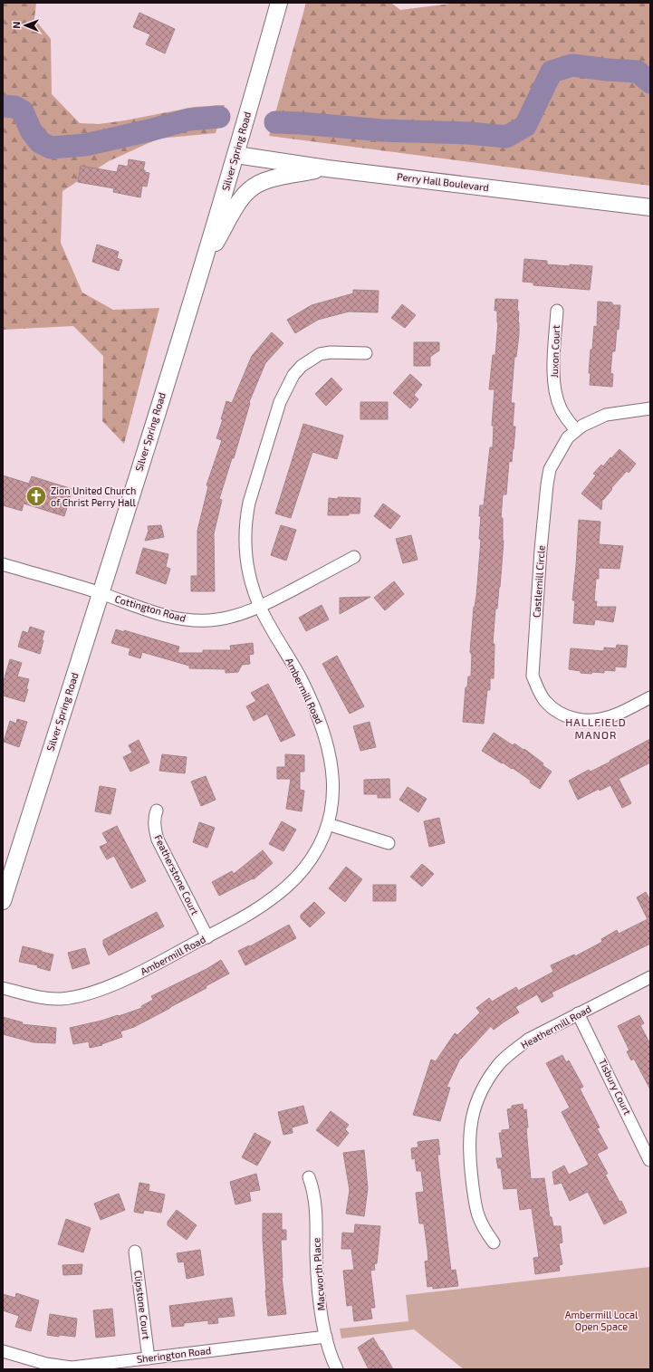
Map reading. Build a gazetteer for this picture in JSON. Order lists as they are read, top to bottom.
{
  "streets": {
    "main road": ["Silver Spring Road", "Perry Hall Boulevard"],
    "street": [
      "Juxon Court",
      "Castlemill Circle",
      "Cottington Road",
      "Ambermill Road",
      "Featherstone Court",
      "Heathermill Road",
      "Tisbury Court",
      "Macworth Place",
      "Clipstone Court",
      "Sherington Road"
    ]
  },
  "crossings": [
    ["Silver Spring Road", "Perry Hall Boulevard"],
    ["Silver Spring Road", "Cottington Road"],
    ["Juxon Court", "Castlemill Circle"],
    ["Cottington Road", "Ambermill Road"],
    ["Ambermill Road", "Featherstone Court"],
    ["Heathermill Road", "Tisbury Court"],
    ["Macworth Place", "Sherington Road"],
    ["Clipstone Court", "Sherington Road"]
  ],
  "districts": ["HALLFIELD MANOR"],
  "parks": ["Ambermill Local Open Space"],
  "places": {
    "church": ["Zion United Church of Christ Perry Hall"]
  },
  "north": "left"
}
